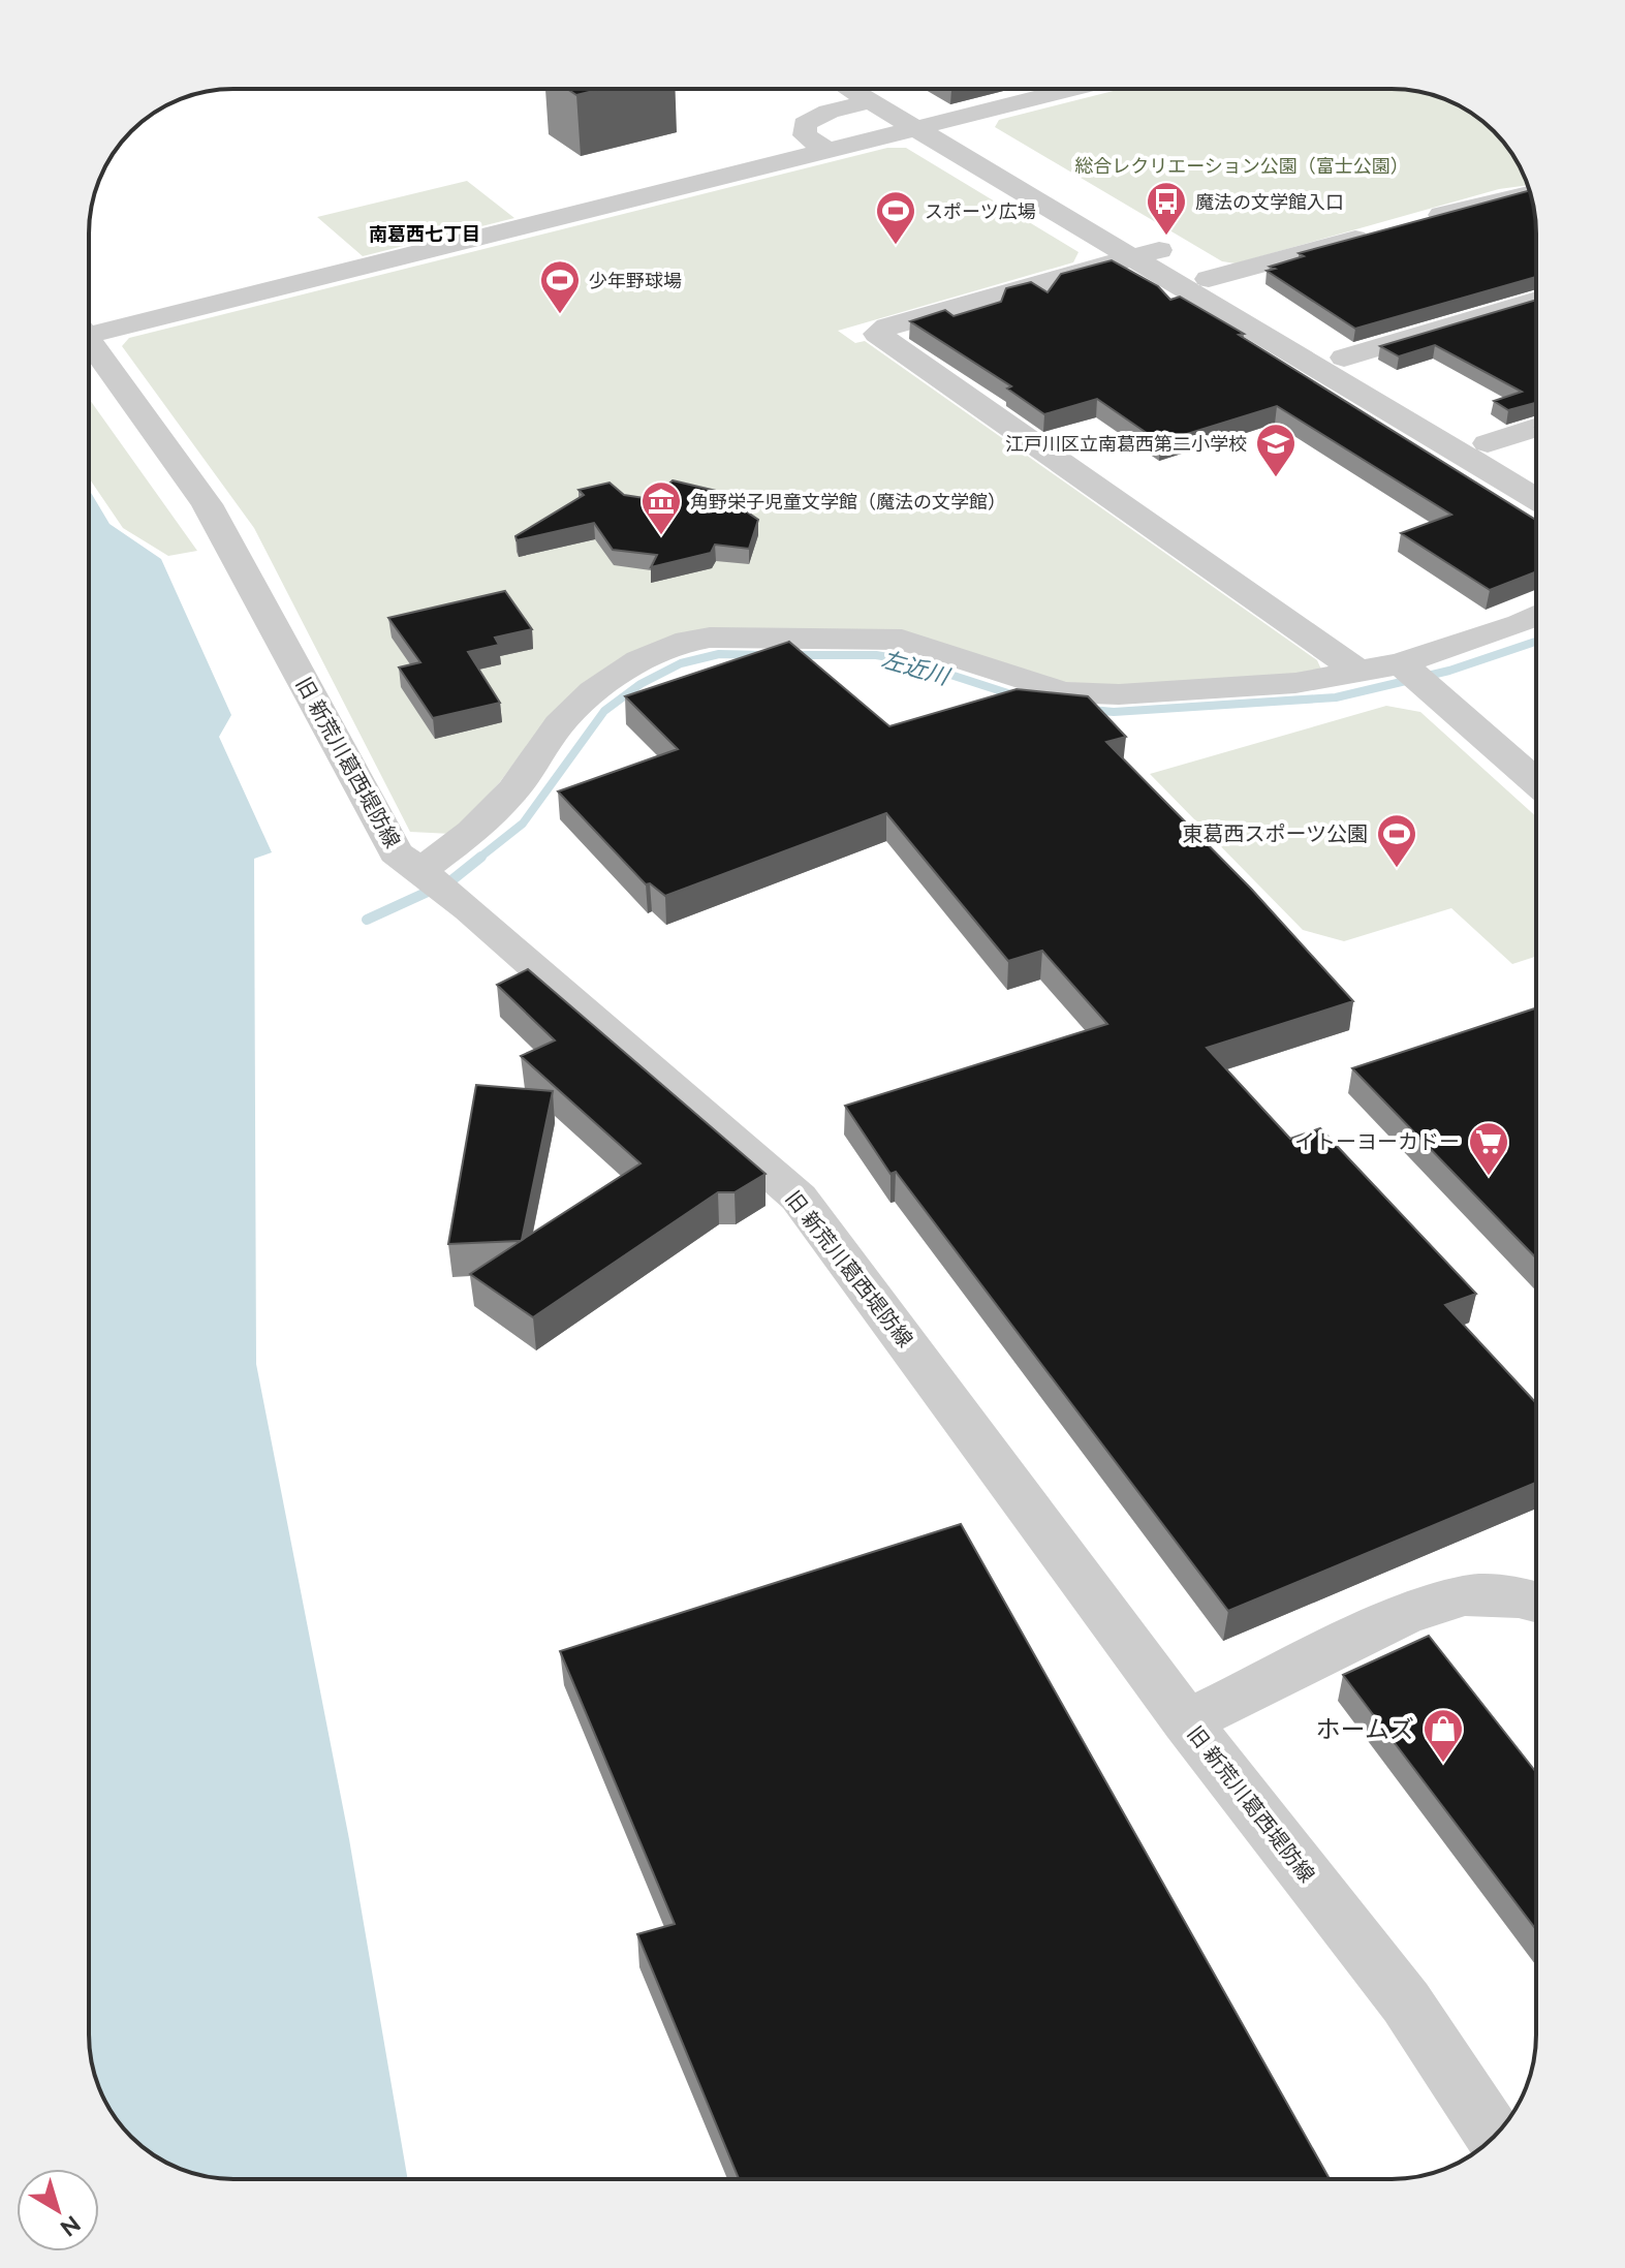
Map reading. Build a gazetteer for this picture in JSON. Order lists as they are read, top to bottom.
{
  "streets": {
    "street": ["旧 新荒川葛西堤防線"]
  },
  "districts": ["南葛西七丁目"],
  "water": ["左近川"],
  "parks": ["総合レクリエーション公園（富士公園）"],
  "places": {
    "bus stop": ["魔法の文学館入口"],
    "sports": ["スポーツ広場", "少年野球場", "東葛西スポーツ公園"],
    "school or university": ["江戸川区立南葛西第二小学校"],
    "museum": ["角野栄子児童文学館（魔法の文学館）"],
    "supermarket": ["イトーヨーカドー"],
    "shop": ["ホームズ"]
  },
  "north": "bottom right"
}
